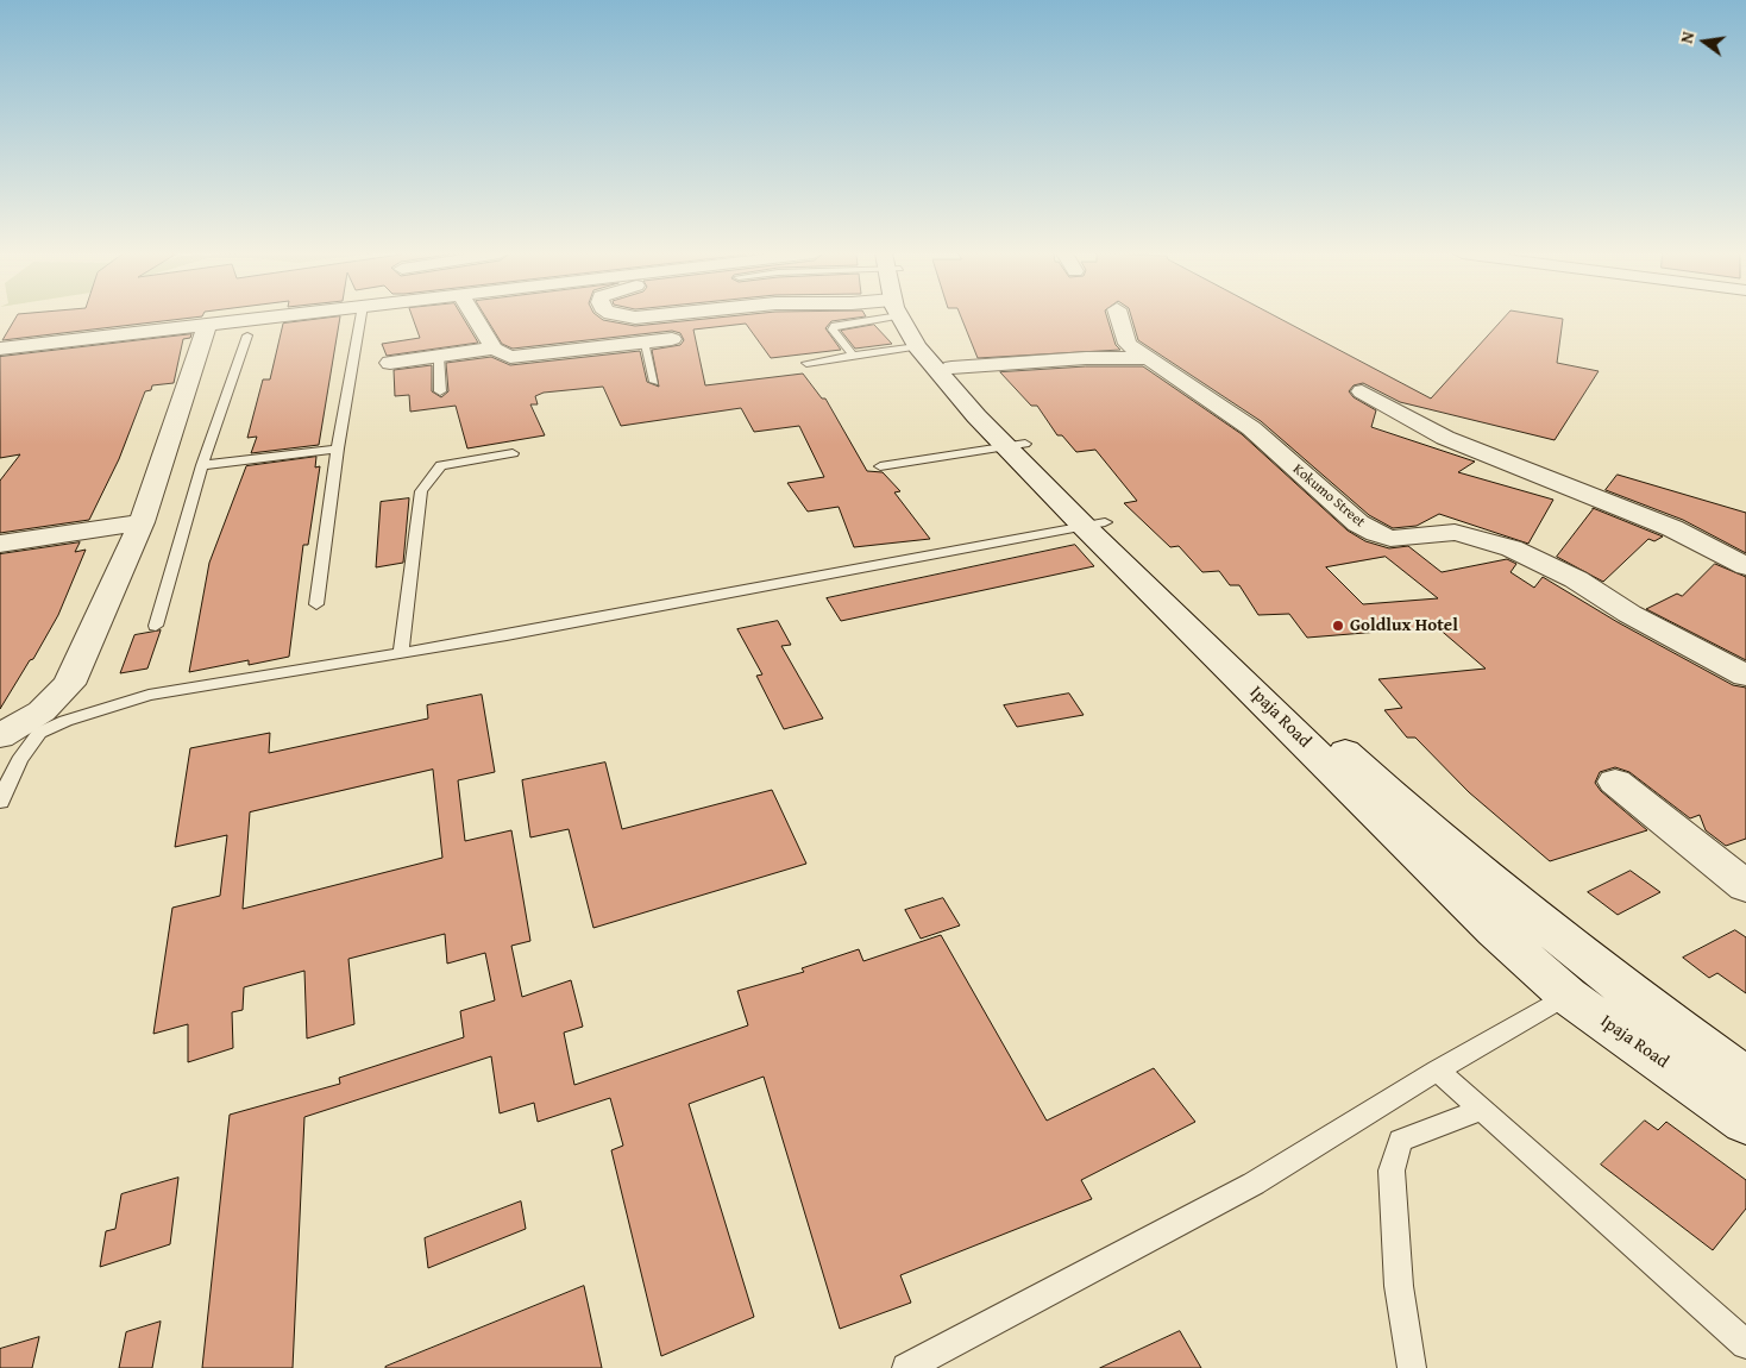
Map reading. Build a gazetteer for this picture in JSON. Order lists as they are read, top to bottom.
{
  "streets": {
    "street": ["Kokumo Street", "Ipaja Road"]
  },
  "places": ["Goldlux Hotel"],
  "north": "left"
}
